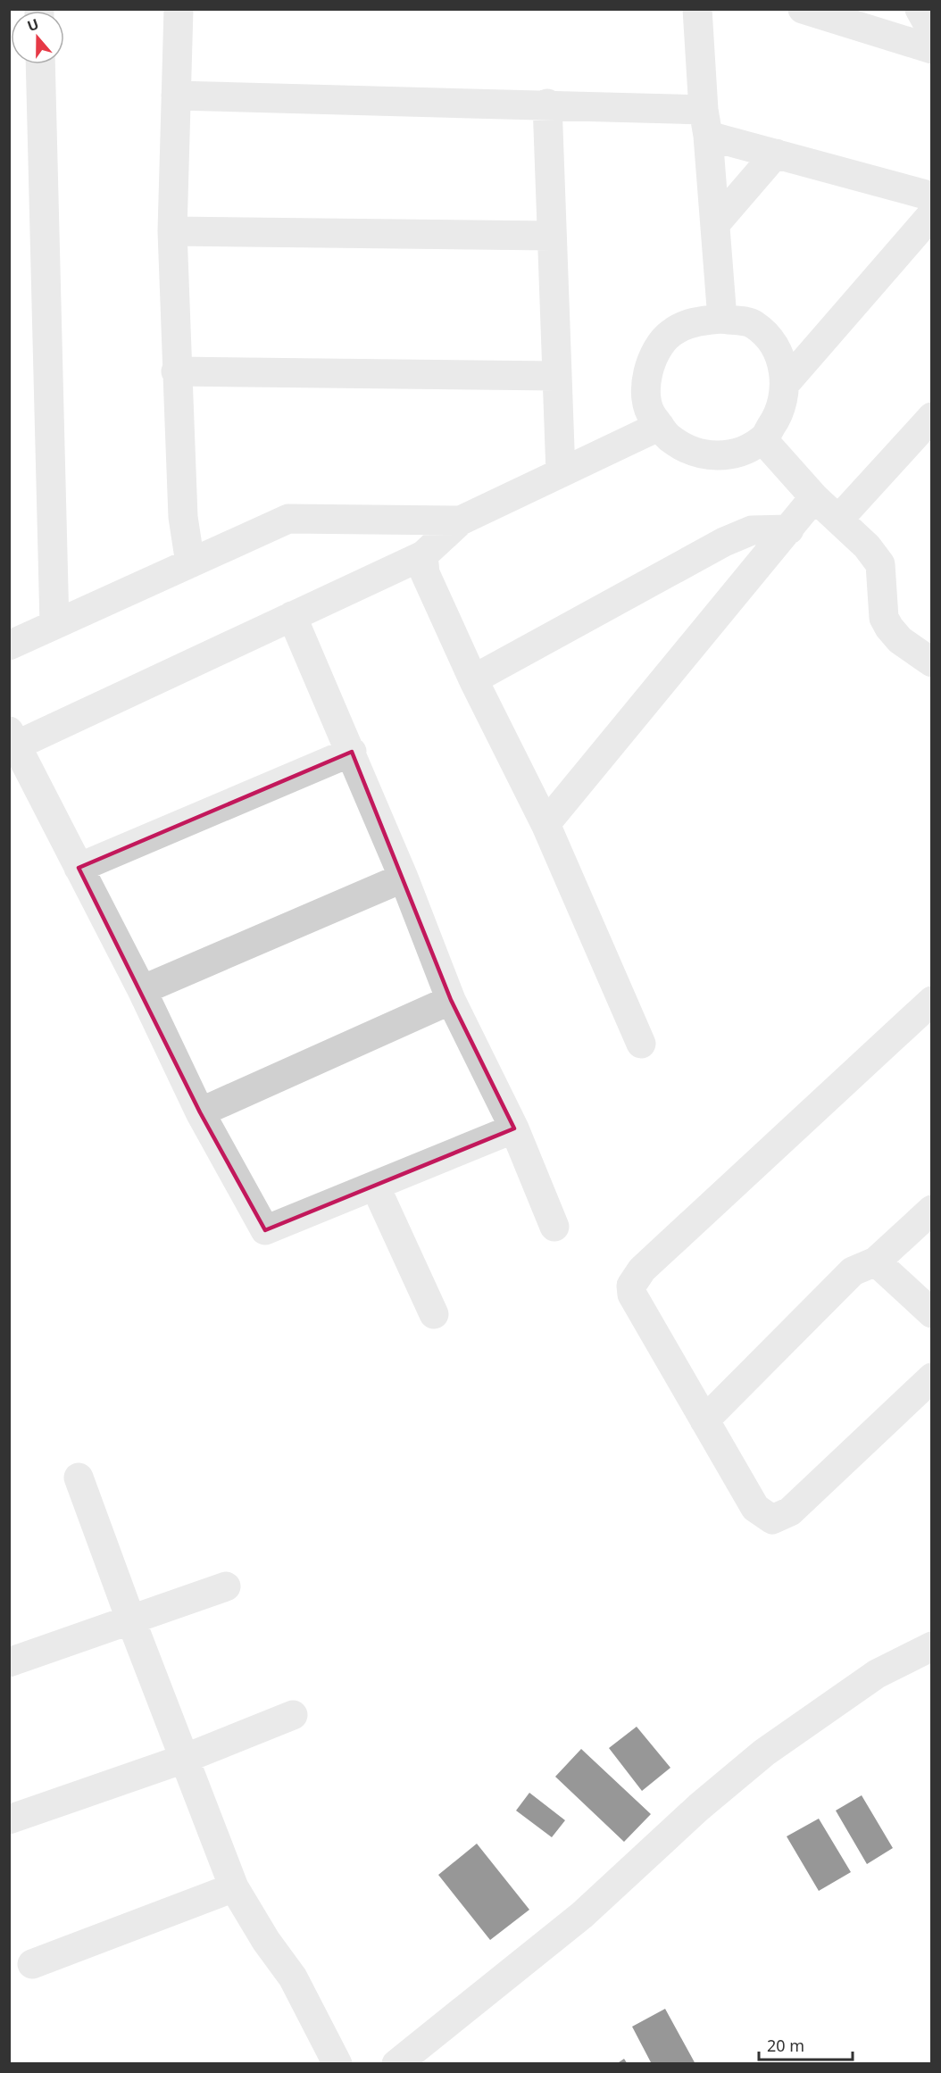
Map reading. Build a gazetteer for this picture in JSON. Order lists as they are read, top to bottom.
{
  "scale_bar": "20 m",
  "north": "top"
}
